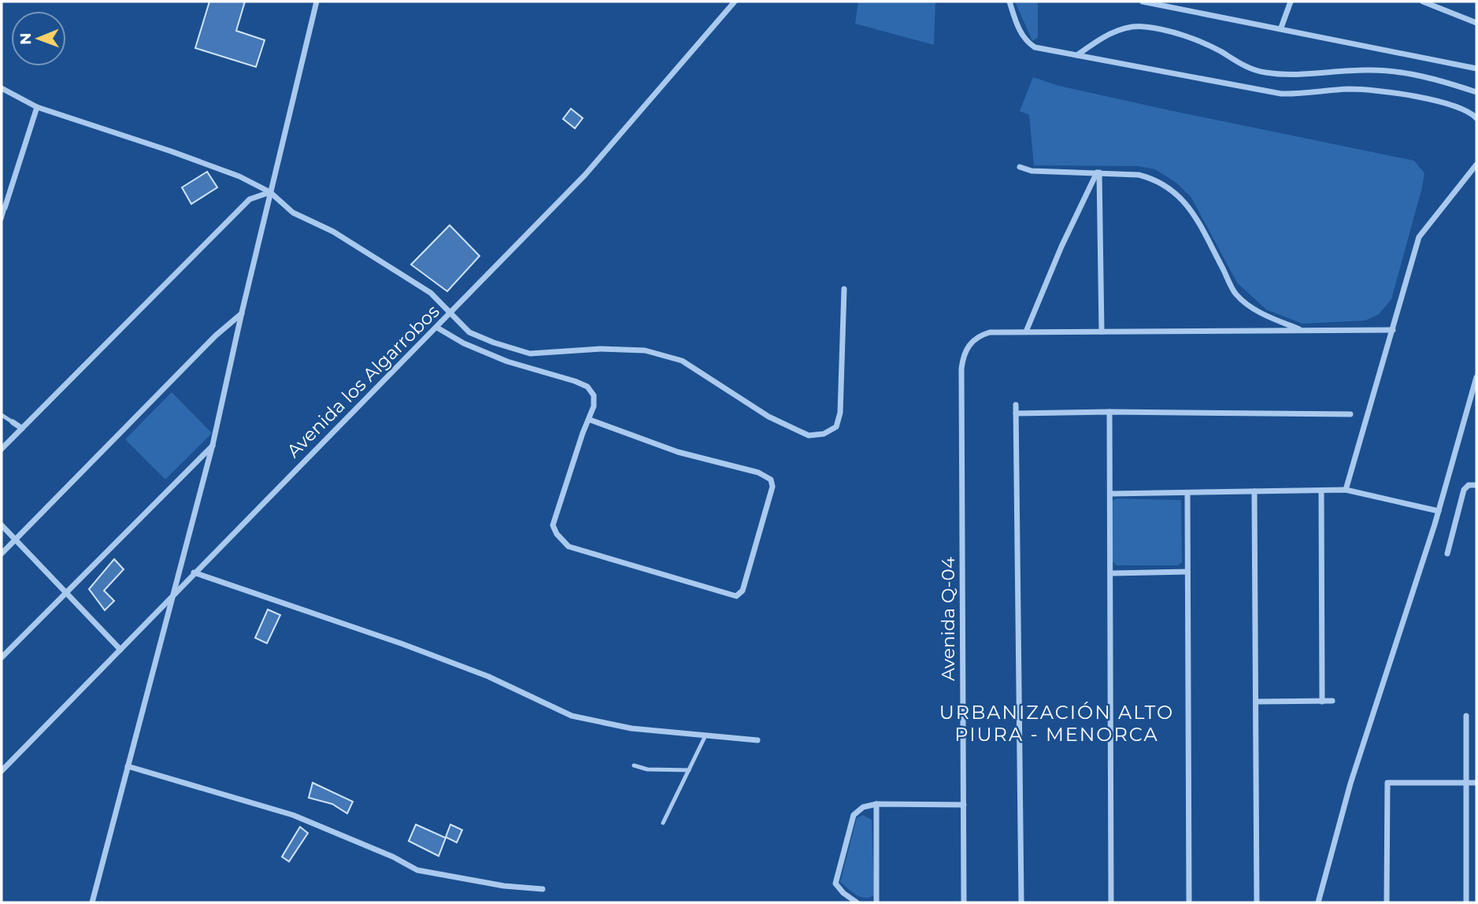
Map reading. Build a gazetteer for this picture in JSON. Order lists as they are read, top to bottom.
{
  "streets": {
    "street": ["Avenida los Algarrobos", "Avenida Q-04"]
  },
  "districts": ["URBANIZACIÓN ALTO PIURA - MENORCA"],
  "north": "left"
}
